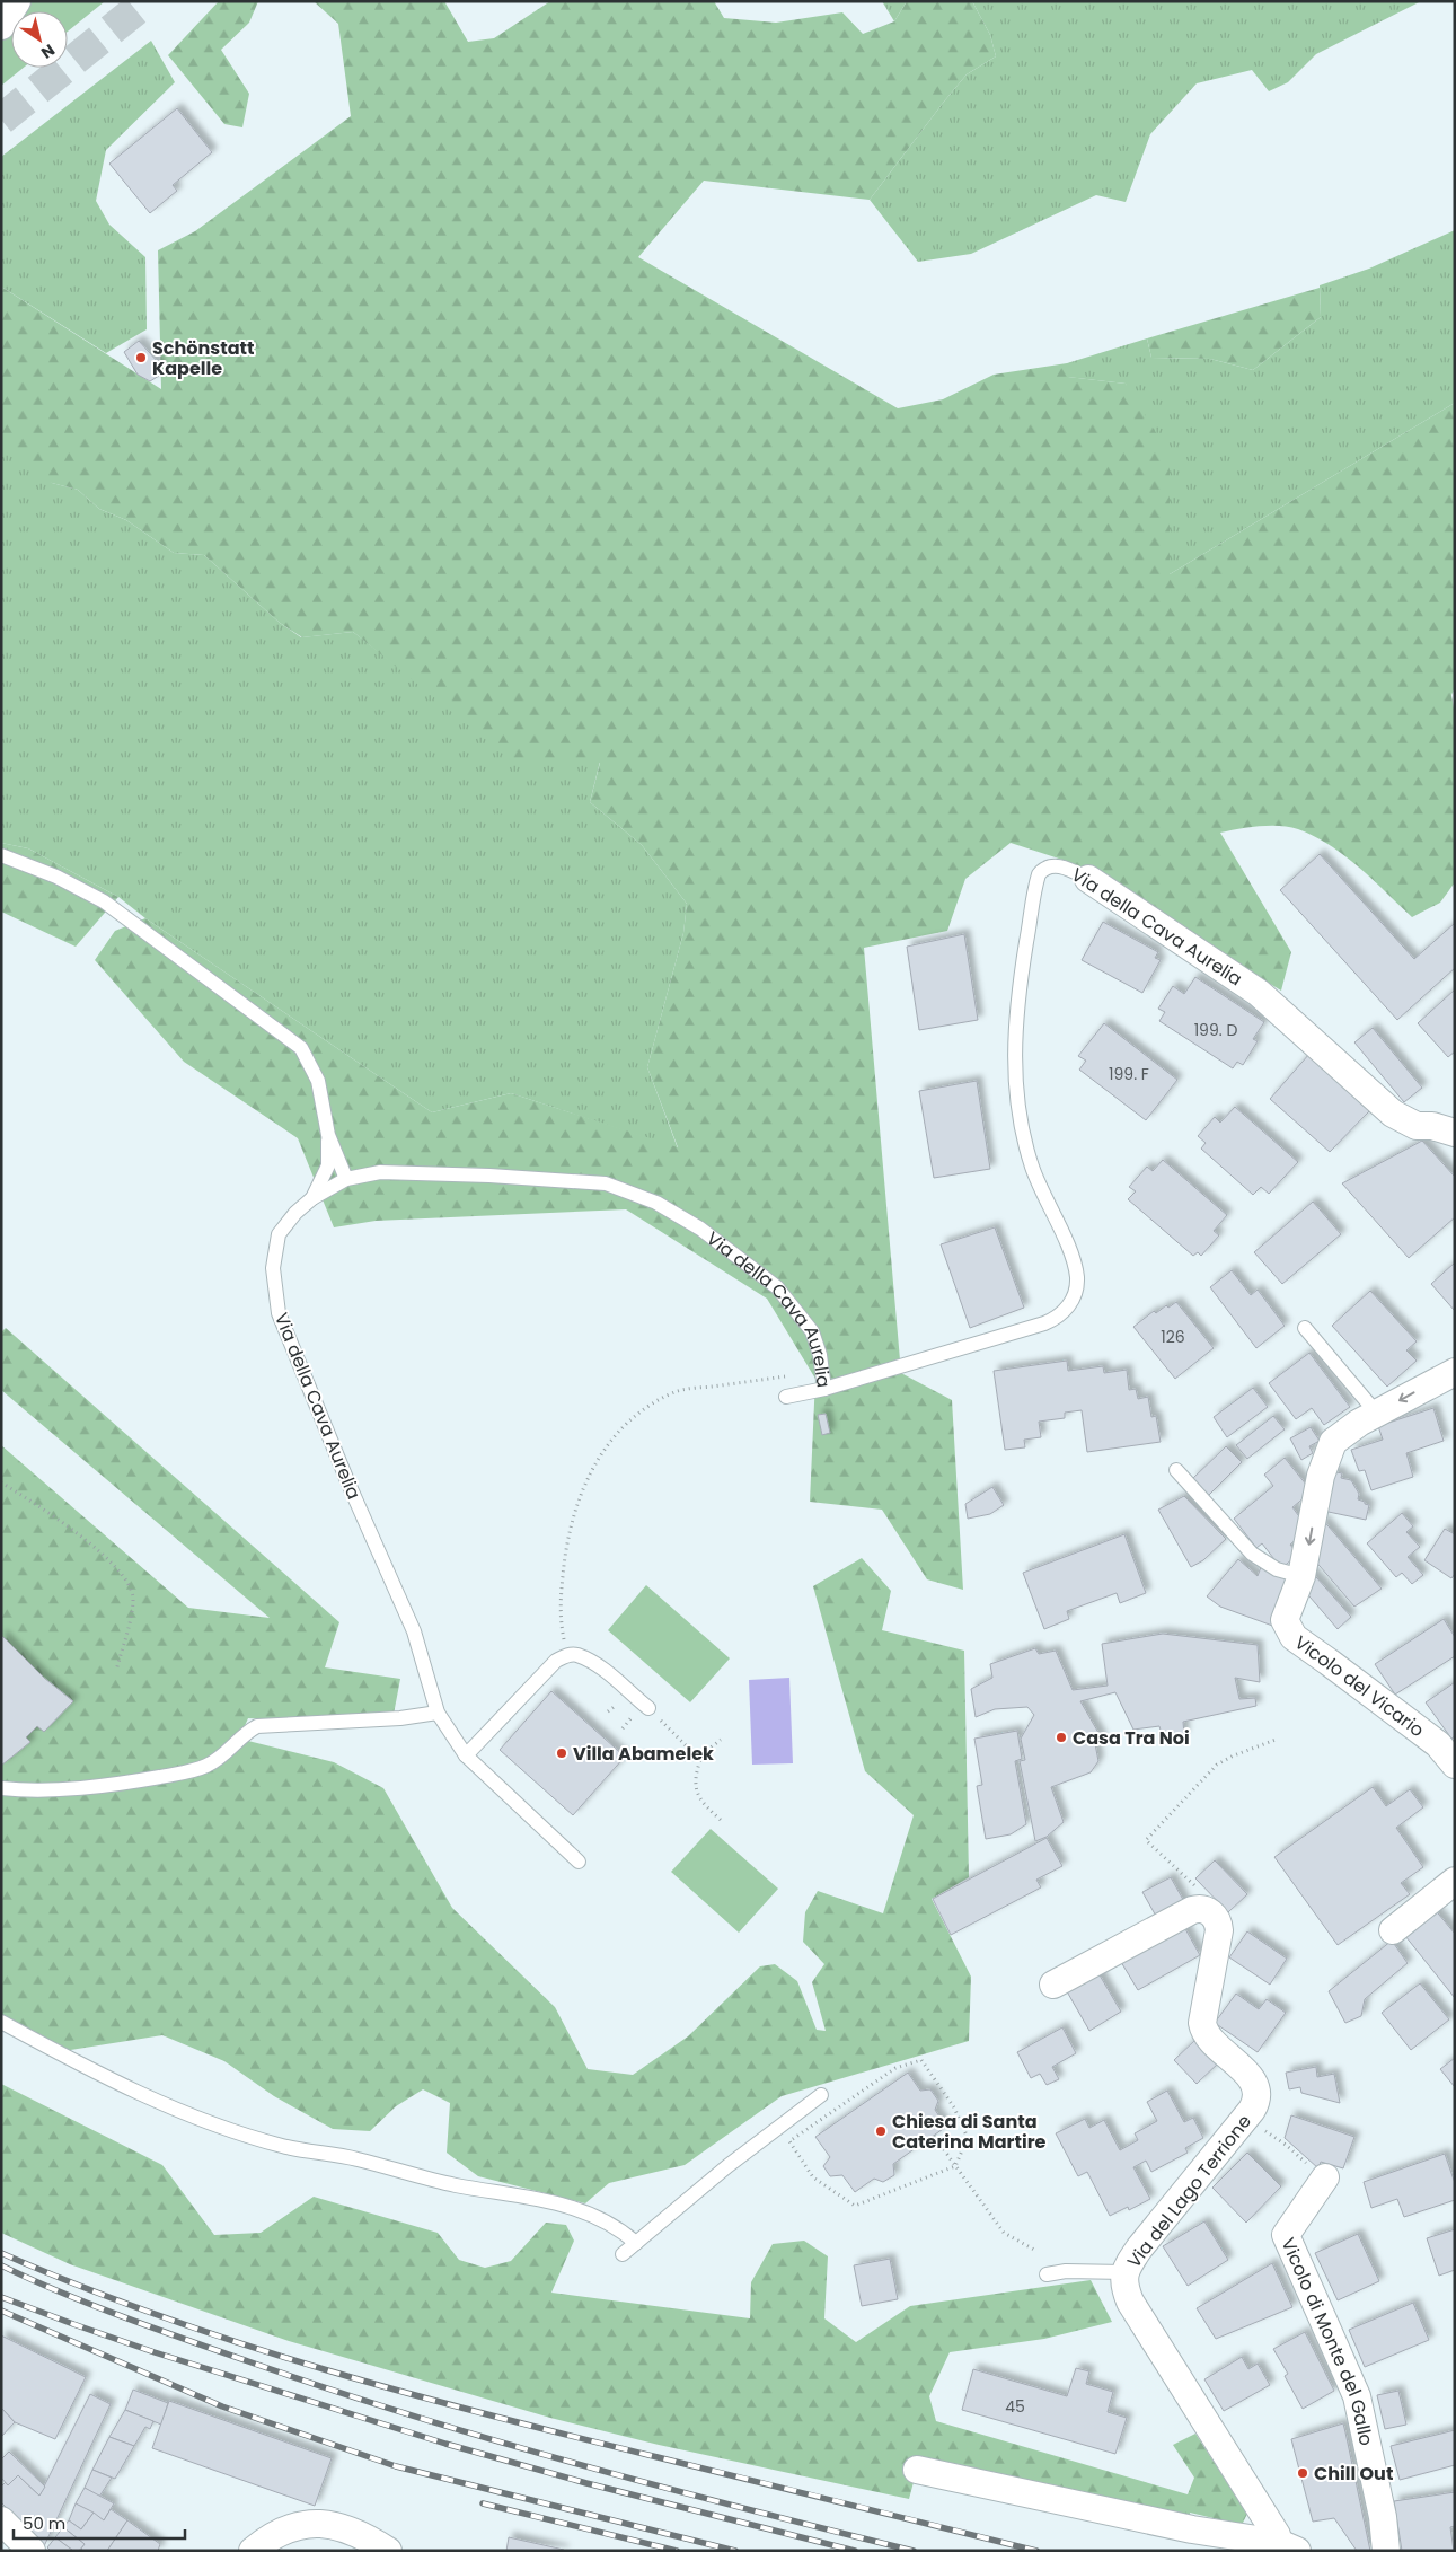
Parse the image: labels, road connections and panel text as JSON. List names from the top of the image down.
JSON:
{
  "streets": {
    "street": [
      "Via della Cava Aurelia",
      "Vicolo del Vicario",
      "Via del Lago Terrione",
      "Vicolo di Monte del Gallo"
    ]
  },
  "one_way": ["Vicolo del Vicario"],
  "places": [
    "Schönstatt Kapelle",
    "Casa Tra Noi",
    "Villa Abamelek",
    "Chiesa di Santa Caterina Martire",
    "Chill Out"
  ],
  "house_numbers": [
    "199. D",
    "199. F",
    "126",
    "45"
  ],
  "scale_bar": "50 m",
  "north": "bottom right"
}
